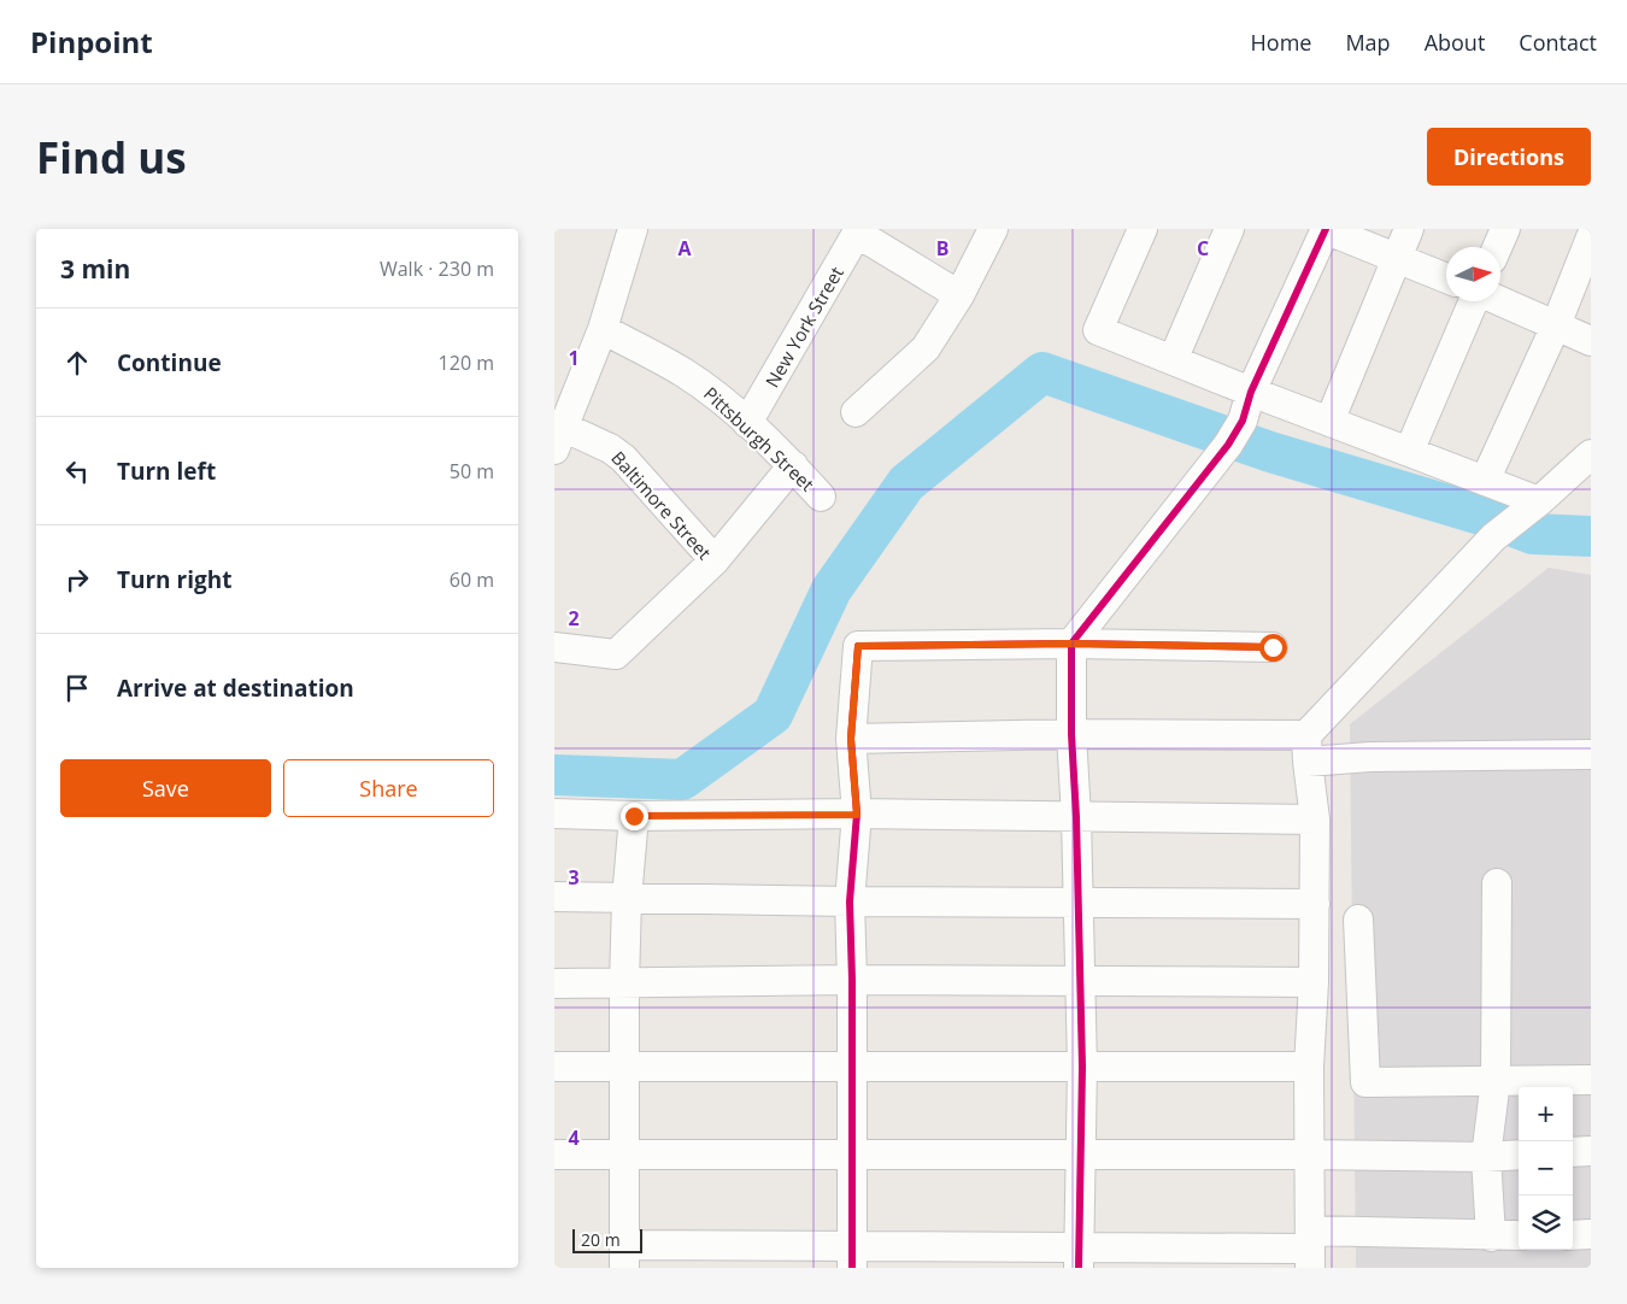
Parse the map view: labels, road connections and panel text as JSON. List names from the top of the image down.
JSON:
{
  "streets": {
    "street": ["New York Street", "Pittsburgh Street", "Baltimore Street"]
  },
  "crossings": [
    ["New York Street", "Pittsburgh Street"]
  ],
  "scale_bar": "20 m",
  "north": "right",
  "page": {
    "header": "Pinpoint",
    "nav": [
      "Home",
      "Map",
      "About",
      "Contact"
    ],
    "buttons": [
      "Directions",
      ["Save", "Share"]
    ],
    "title": "Find us",
    "heading": ["3 min", "Walk · 230 m"],
    "list": [
      ["Continue", "120 m"],
      ["Turn left", "50 m"],
      ["Turn right", "60 m"],
      "Arrive at destination"
    ],
    "map_buttons": ["+", "−"],
    "scale": "20 m"
  },
  "grid": {
    "columns": ["A", "B", "C"],
    "rows": [
      "1",
      "2",
      "3",
      "4"
    ]
  }
}
